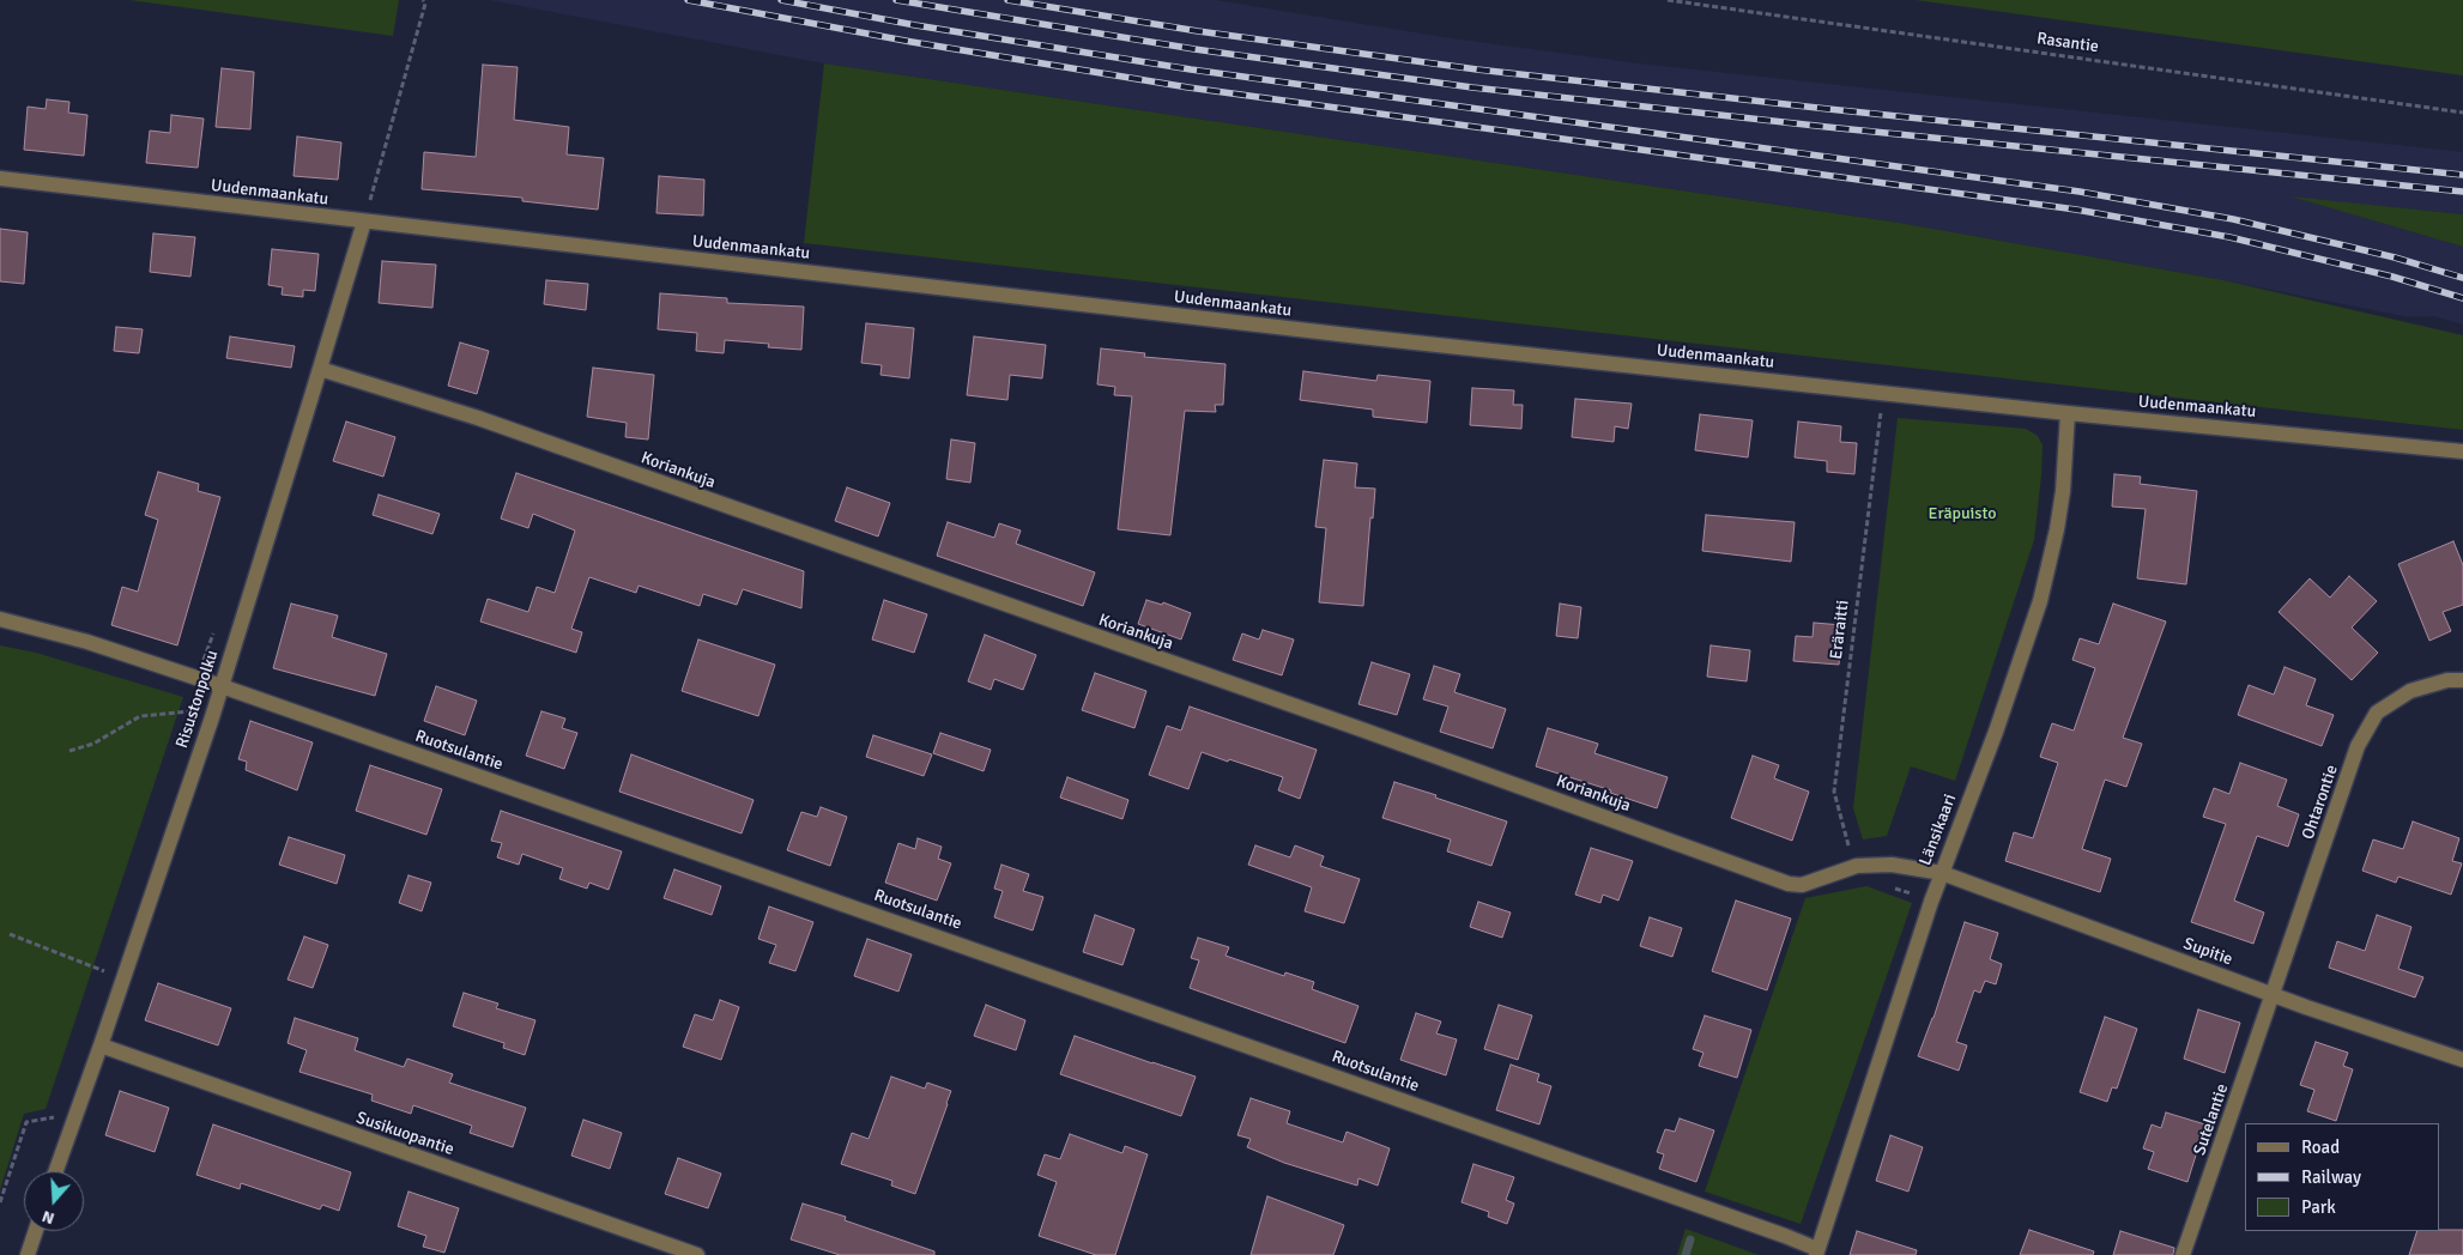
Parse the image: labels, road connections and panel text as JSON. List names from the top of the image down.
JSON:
{
  "streets": {
    "street": [
      "Uudenmaankatu",
      "Koriankuja",
      "Risustonpolku",
      "Ruotsulantie",
      "Ohtarontie",
      "Länsikaari",
      "Supitie",
      "Sutelantie",
      "Susikuopantie"
    ],
    "path": ["Rasantie", "Eräraitti"]
  },
  "crossings": [
    ["Uudenmaankatu", "Eräraitti"],
    ["Uudenmaankatu", "Risustonpolku"],
    ["Uudenmaankatu", "Länsikaari"],
    ["Koriankuja", "Eräraitti"],
    ["Koriankuja", "Risustonpolku"],
    ["Koriankuja", "Länsikaari"],
    ["Koriankuja", "Supitie"],
    ["Risustonpolku", "Ruotsulantie"],
    ["Risustonpolku", "Susikuopantie"],
    ["Ruotsulantie", "Länsikaari"],
    ["Ohtarontie", "Supitie"],
    ["Ohtarontie", "Sutelantie"],
    ["Länsikaari", "Supitie"],
    ["Supitie", "Sutelantie"]
  ],
  "parks": ["Eräpuisto"],
  "legend": ["Road", "Railway", "Park"],
  "north": "bottom"
}
